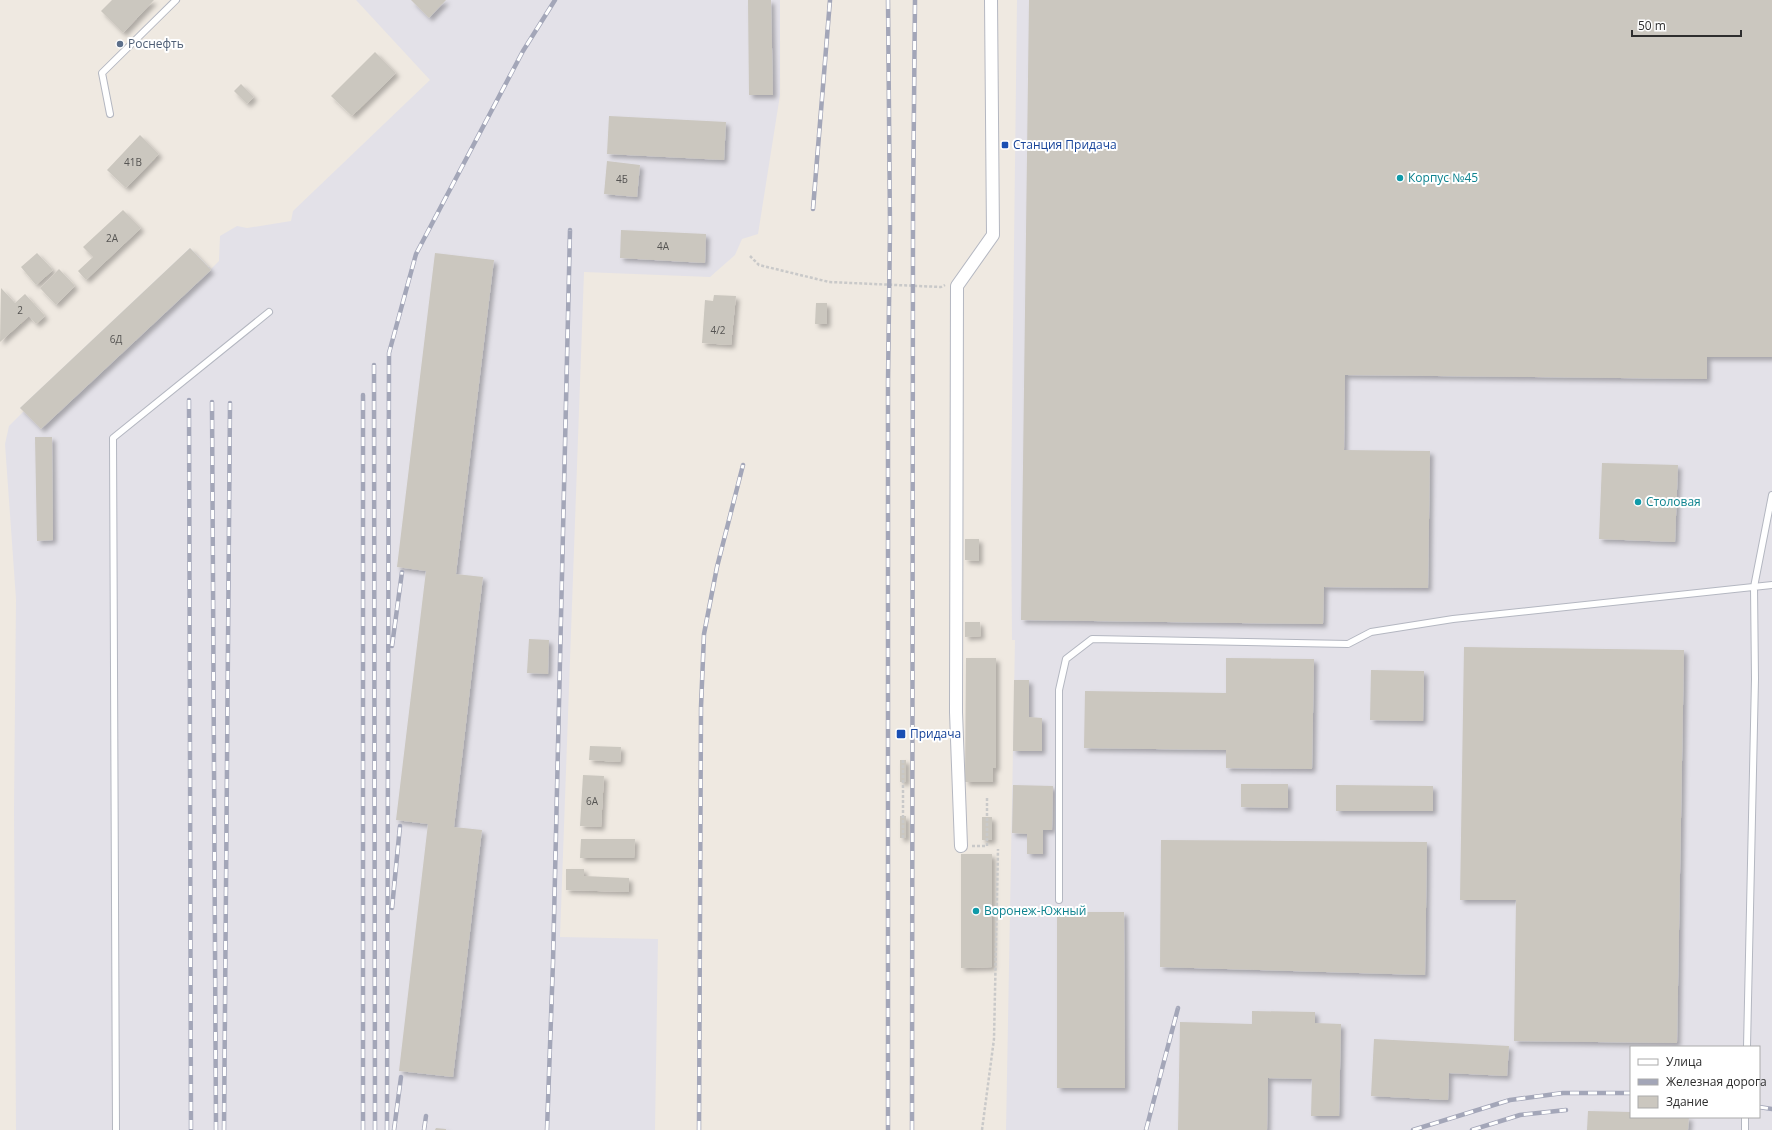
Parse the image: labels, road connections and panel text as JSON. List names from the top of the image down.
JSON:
{
  "places": {
    "other": [
      "Роснефть",
      "Корпус №45",
      "Столовая",
      "Воронеж-Южный"
    ],
    "transit": ["Станция Придача", "Придача"]
  },
  "house_numbers": [
    "41В",
    "4Б",
    "2А",
    "4А",
    "2",
    "4/2",
    "6Д",
    "6А"
  ],
  "legend": ["Улица", "Железная дорога", "Здание"],
  "scale_bar": "50 m"
}
